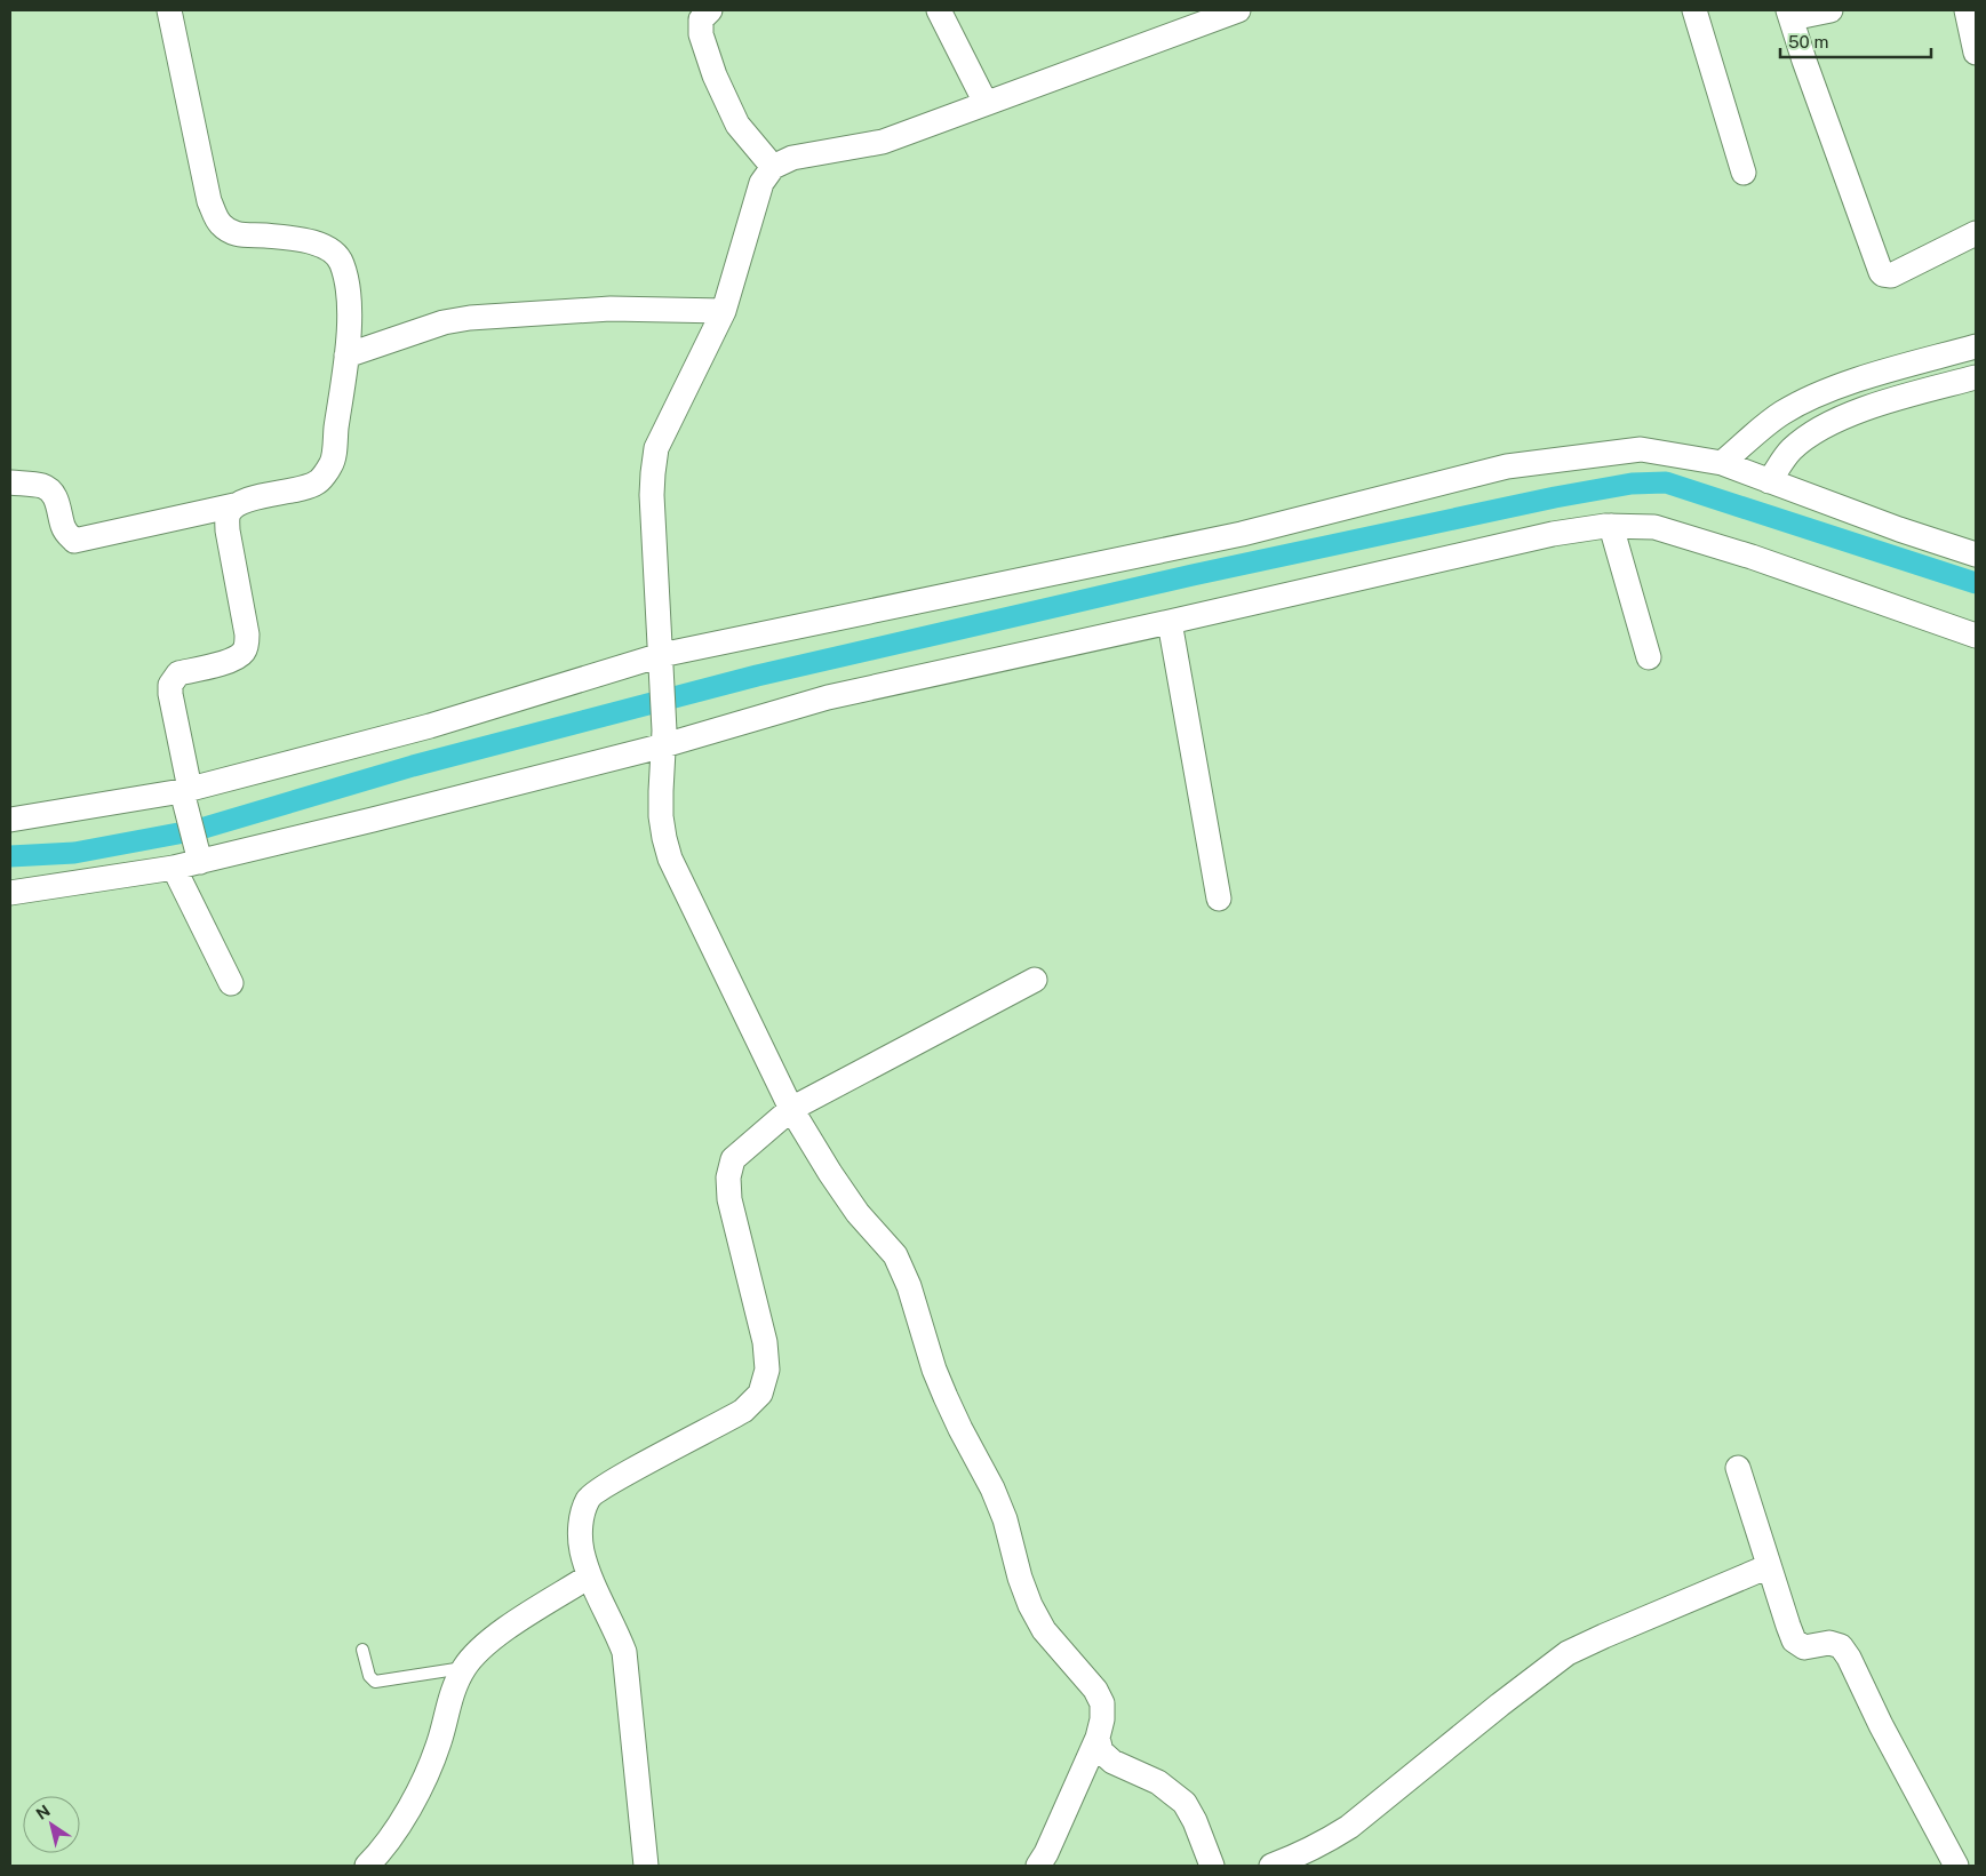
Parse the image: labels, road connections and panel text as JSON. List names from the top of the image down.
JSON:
{
  "scale_bar": "50 m",
  "north": "top left"
}
